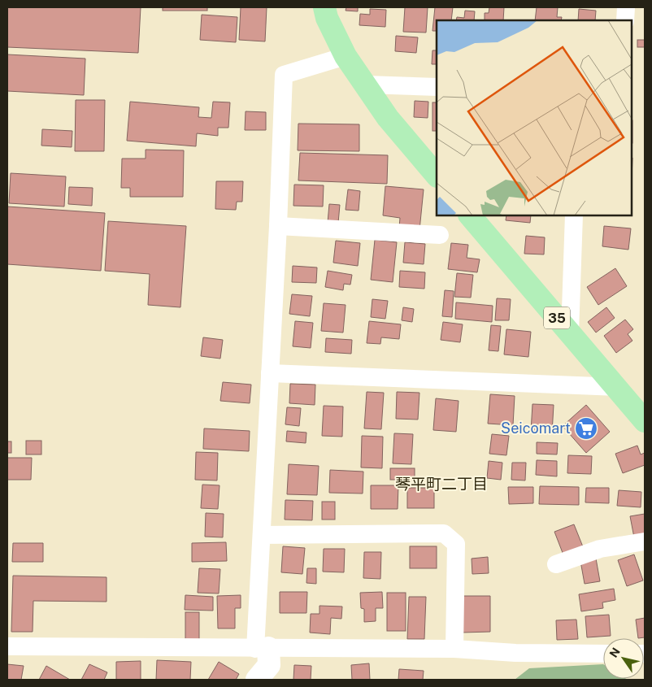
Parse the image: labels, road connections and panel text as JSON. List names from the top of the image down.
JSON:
{
  "streets": {
    "main road": ["35"]
  },
  "districts": ["琴平町二丁目"],
  "places": {
    "supermarket": ["Seicomart"]
  },
  "north": "top left"
}
